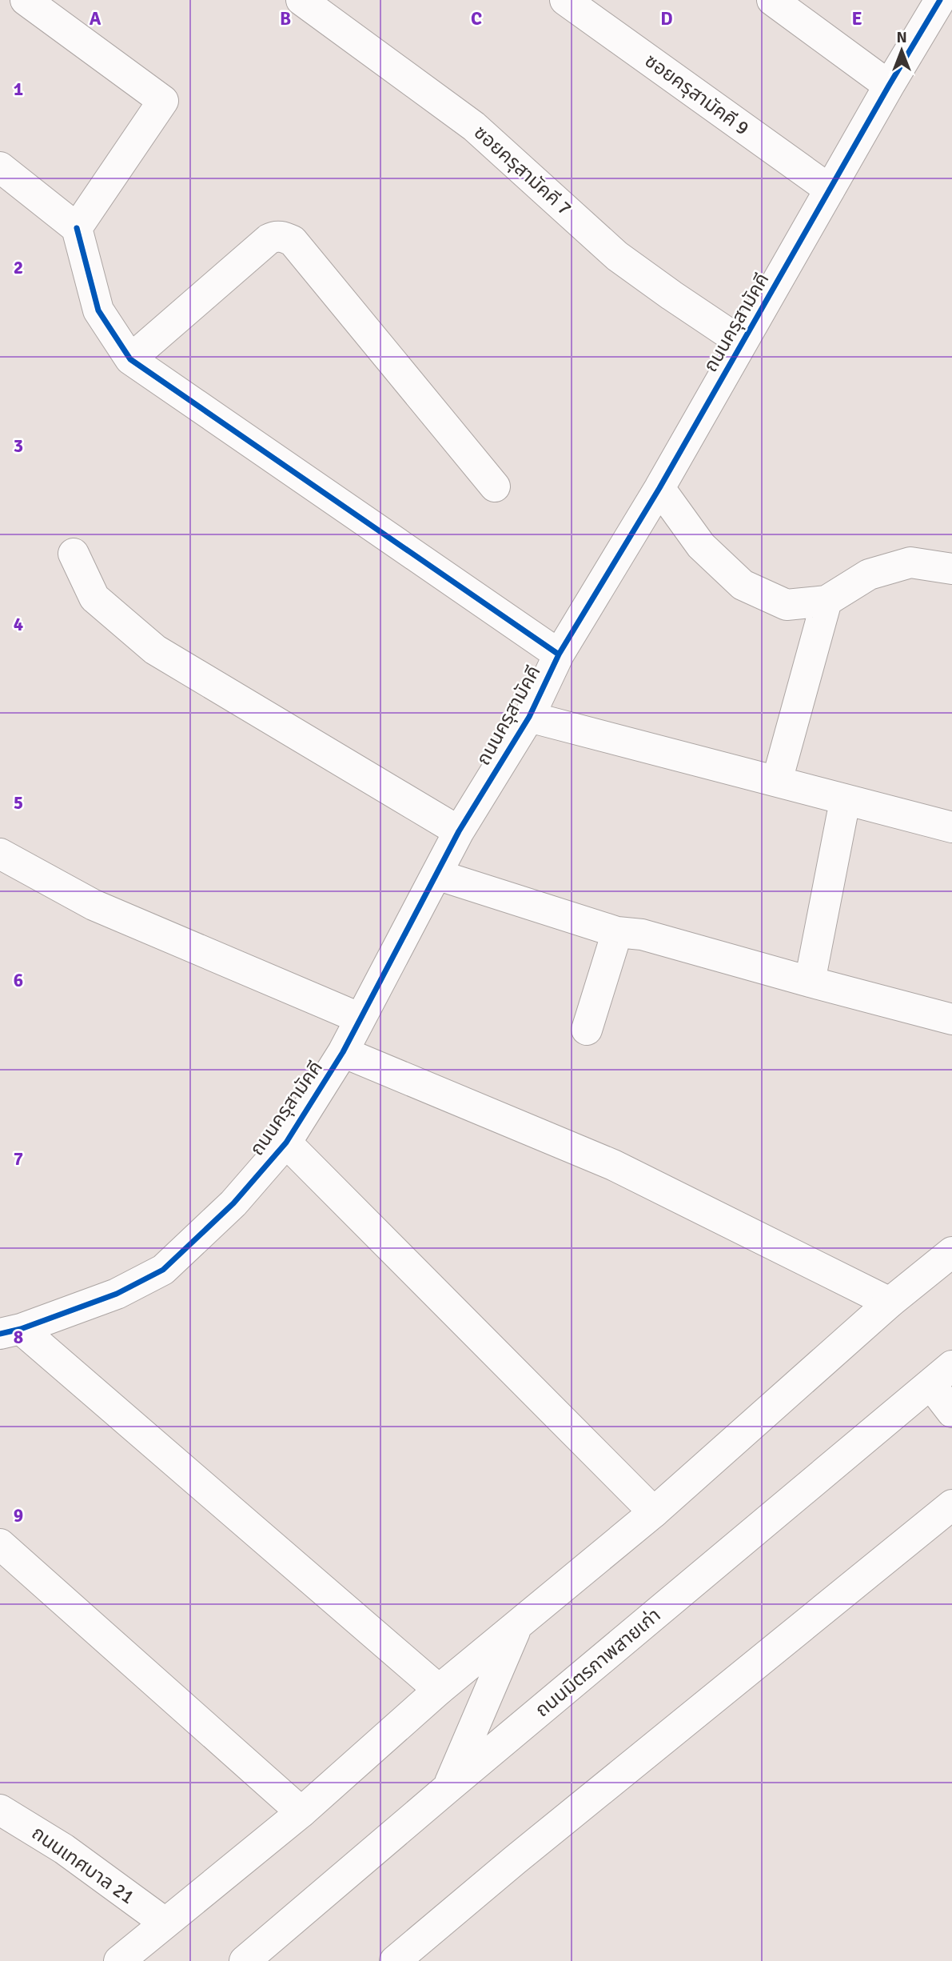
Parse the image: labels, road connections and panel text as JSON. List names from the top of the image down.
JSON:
{
  "streets": {
    "street": [
      "ซอยครุสามัคคี 9",
      "ซอยครุสามัคคี 7",
      "ถนนครุสามัคคี",
      "ถนนมิตรภาพสายเก่า",
      "ถนนเทศบาล 21"
    ]
  },
  "crossings": [
    ["ซอยครุสามัคคี 9", "ถนนครุสามัคคี"],
    ["ซอยครุสามัคคี 7", "ถนนครุสามัคคี"]
  ],
  "north": "top",
  "grid": {
    "columns": [
      "A",
      "B",
      "C",
      "D",
      "E"
    ],
    "rows": [
      "1",
      "2",
      "3",
      "4",
      "5",
      "6",
      "7",
      "8",
      "9"
    ]
  }
}
